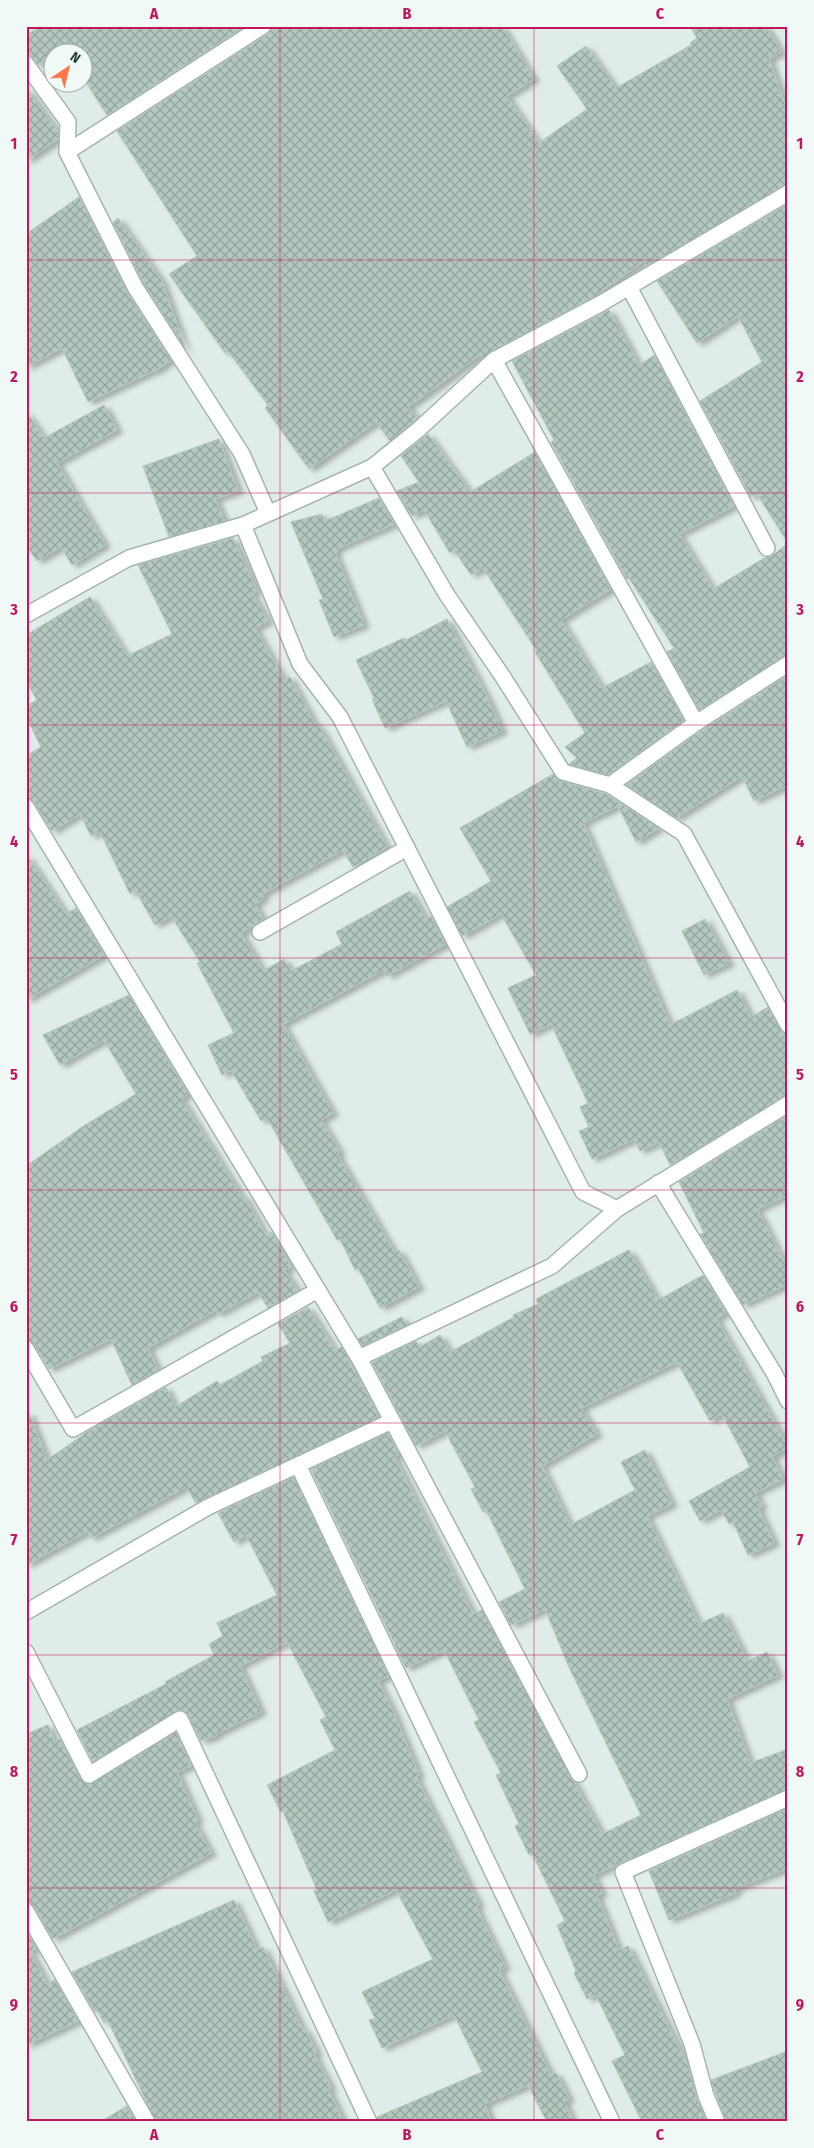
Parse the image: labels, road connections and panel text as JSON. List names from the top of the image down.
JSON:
{
  "north": "top right",
  "grid": {
    "columns": ["A", "B", "C"],
    "rows": [
      "1",
      "2",
      "3",
      "4",
      "5",
      "6",
      "7",
      "8",
      "9"
    ]
  }
}
